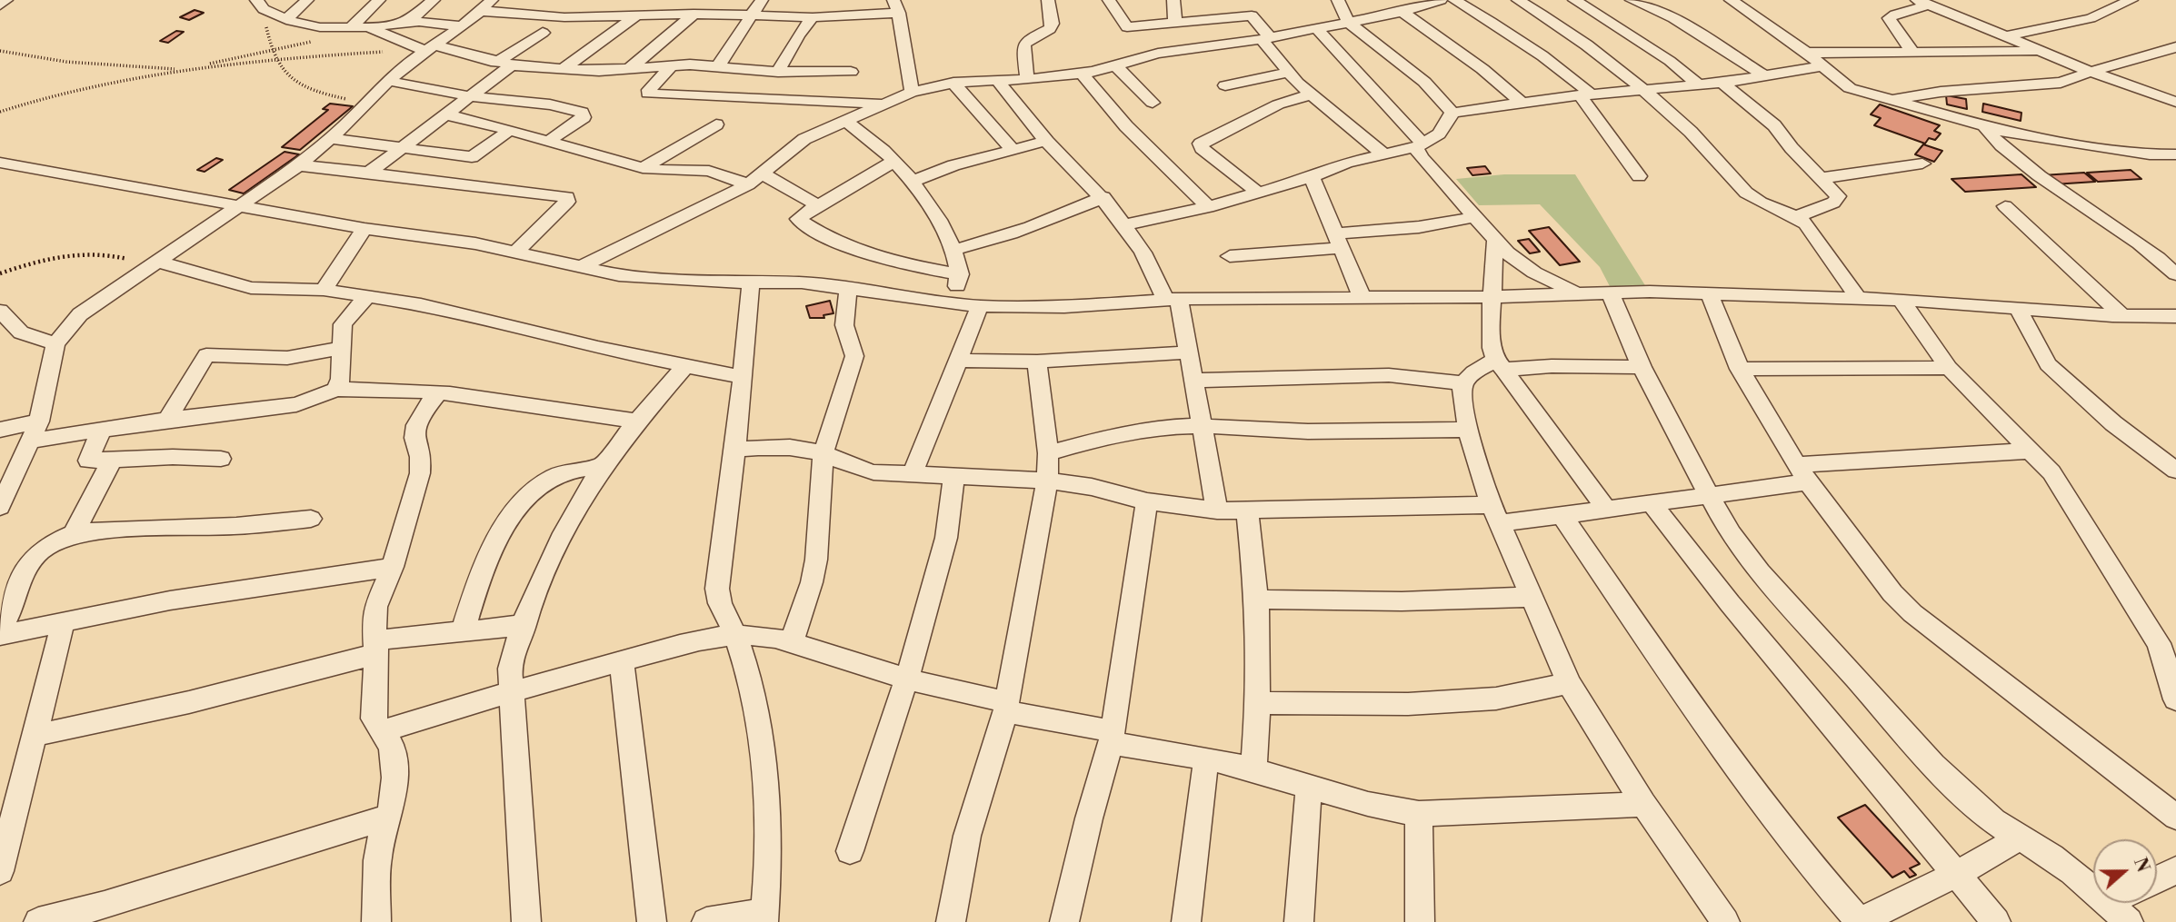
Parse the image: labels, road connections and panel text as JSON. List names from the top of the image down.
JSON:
{
  "north": "right"
}
